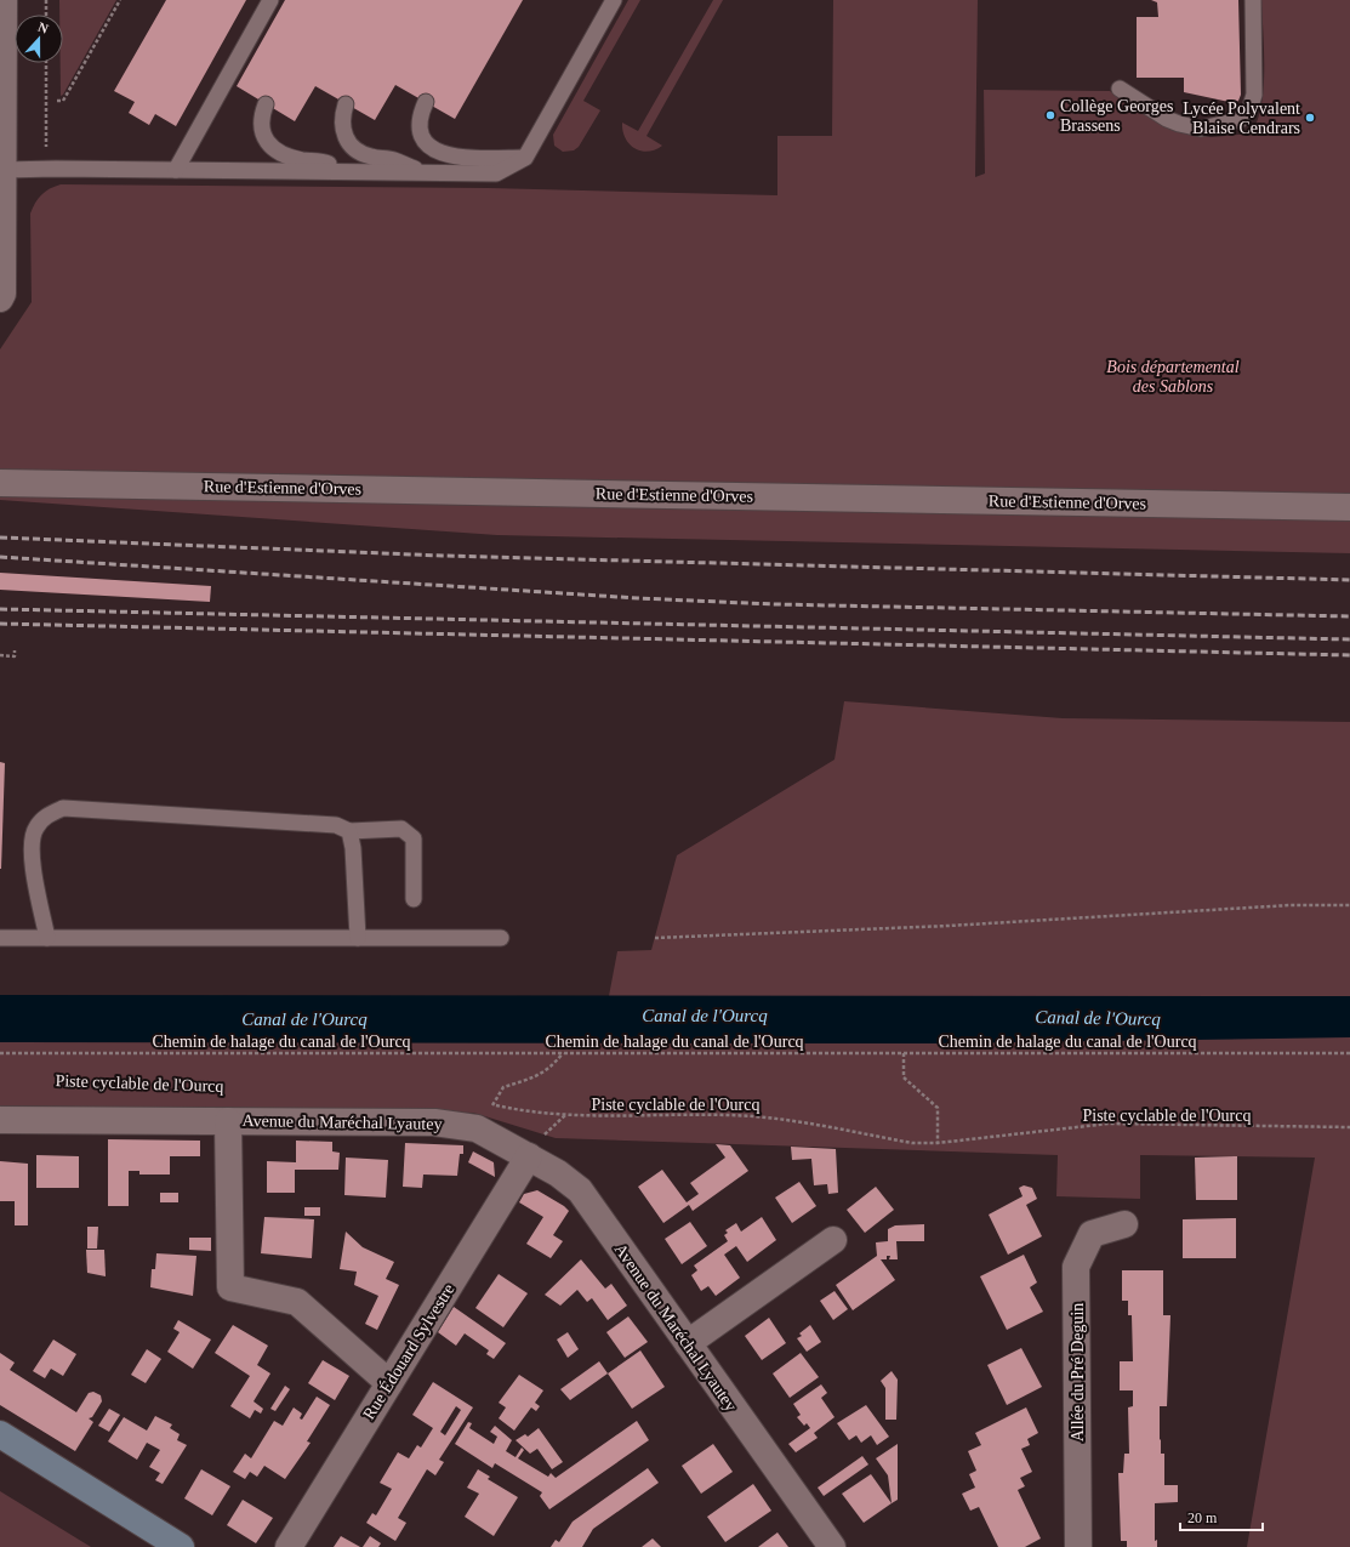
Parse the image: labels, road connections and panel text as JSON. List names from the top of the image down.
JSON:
{
  "streets": {
    "street": [
      "Rue d'Estienne d'Orves",
      "Avenue du Maréchal Lyautey",
      "Rue Édouard Sylvestre",
      "Allée du Pré Deguin"
    ],
    "path": ["Chemin de halage du canal de l'Ourcq", "Piste cyclable de l'Ourcq"]
  },
  "crossings": [
    ["Avenue du Maréchal Lyautey", "Rue Édouard Sylvestre"]
  ],
  "water": ["Canal de l'Ourcq"],
  "parks": ["Bois départemental des Sablons"],
  "places": ["Collège Georges Brassens", "Lycée Polyvalent Blaise Cendrars"],
  "scale_bar": "20 m",
  "north": "top"
}
